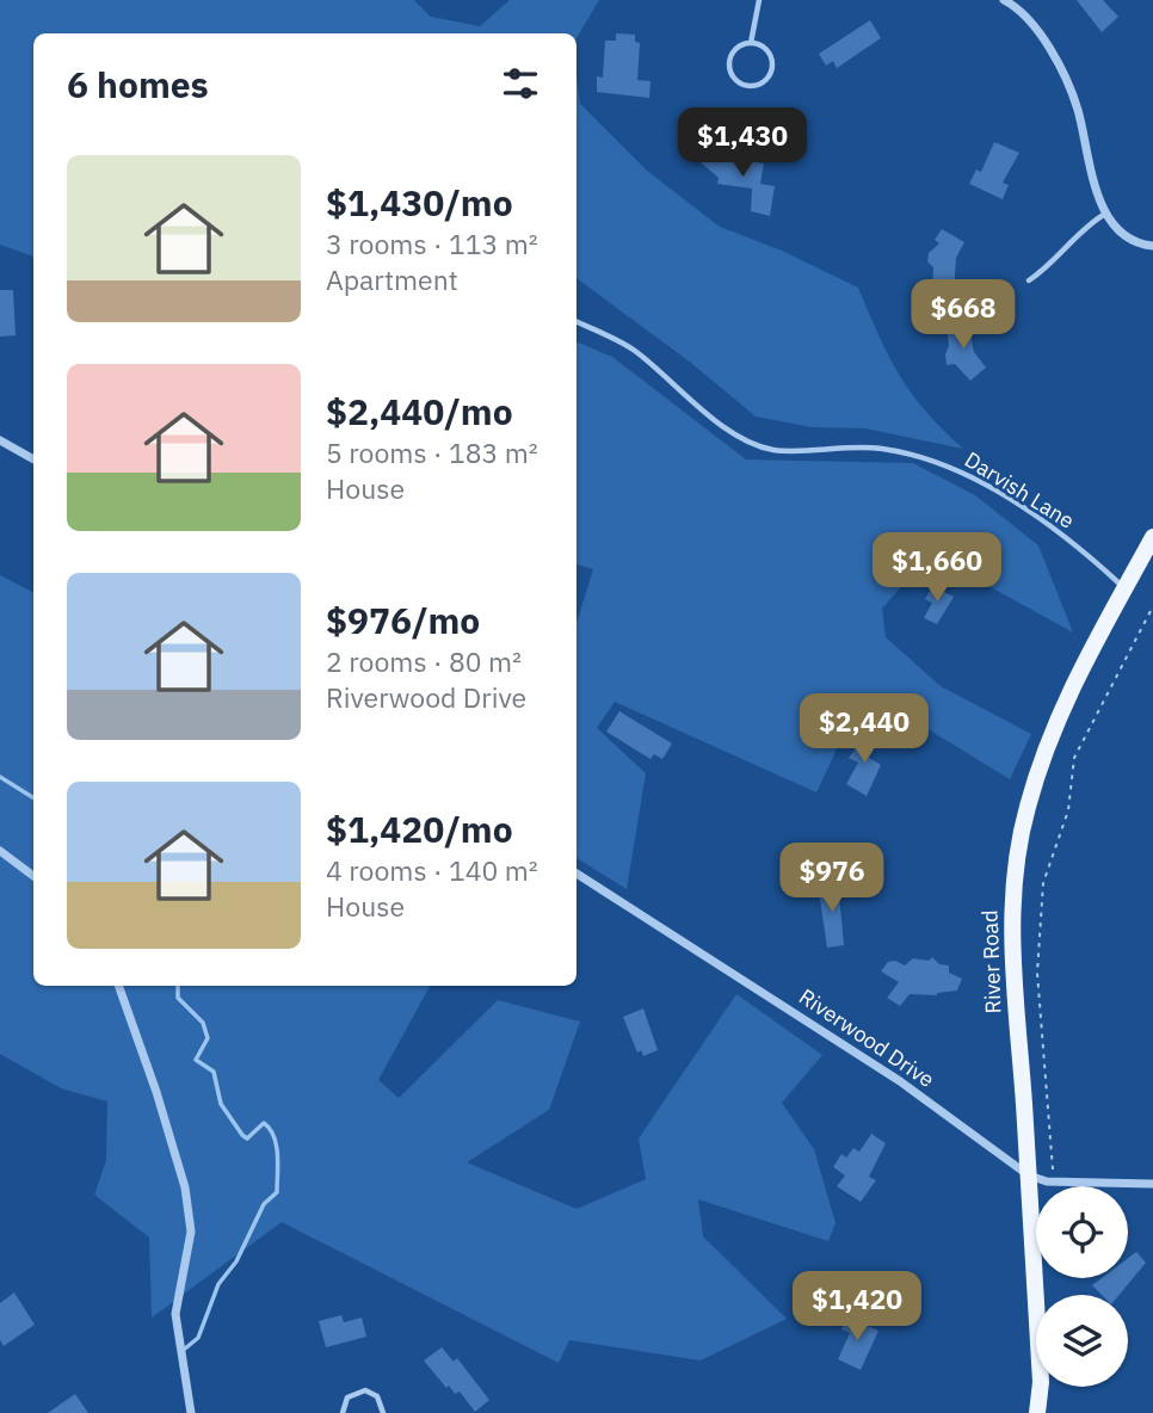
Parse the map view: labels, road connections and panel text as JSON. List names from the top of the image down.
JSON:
{
  "streets": {
    "main road": ["River Road"],
    "street": ["Riverwood Drive"],
    "lane": ["Darvish Lane"]
  },
  "crossings": [
    ["Darvish Lane", "River Road"],
    ["River Road", "Riverwood Drive"]
  ],
  "page": {
    "heading": "6 homes",
    "price": [
      "$1,430",
      "$668",
      "$1,660",
      "$2,440",
      "$976",
      "$1,420"
    ],
    "list": [
      {
        "name": "$1,430/mo",
        "note": "3 rooms · 113 m² · Apartment"
      },
      {
        "name": "$2,440/mo",
        "note": "5 rooms · 183 m² · House"
      },
      {
        "name": "$976/mo",
        "note": "2 rooms · 80 m² · Riverwood Drive"
      },
      {
        "name": "$1,420/mo",
        "note": "4 rooms · 140 m² · House"
      }
    ]
  }
}
